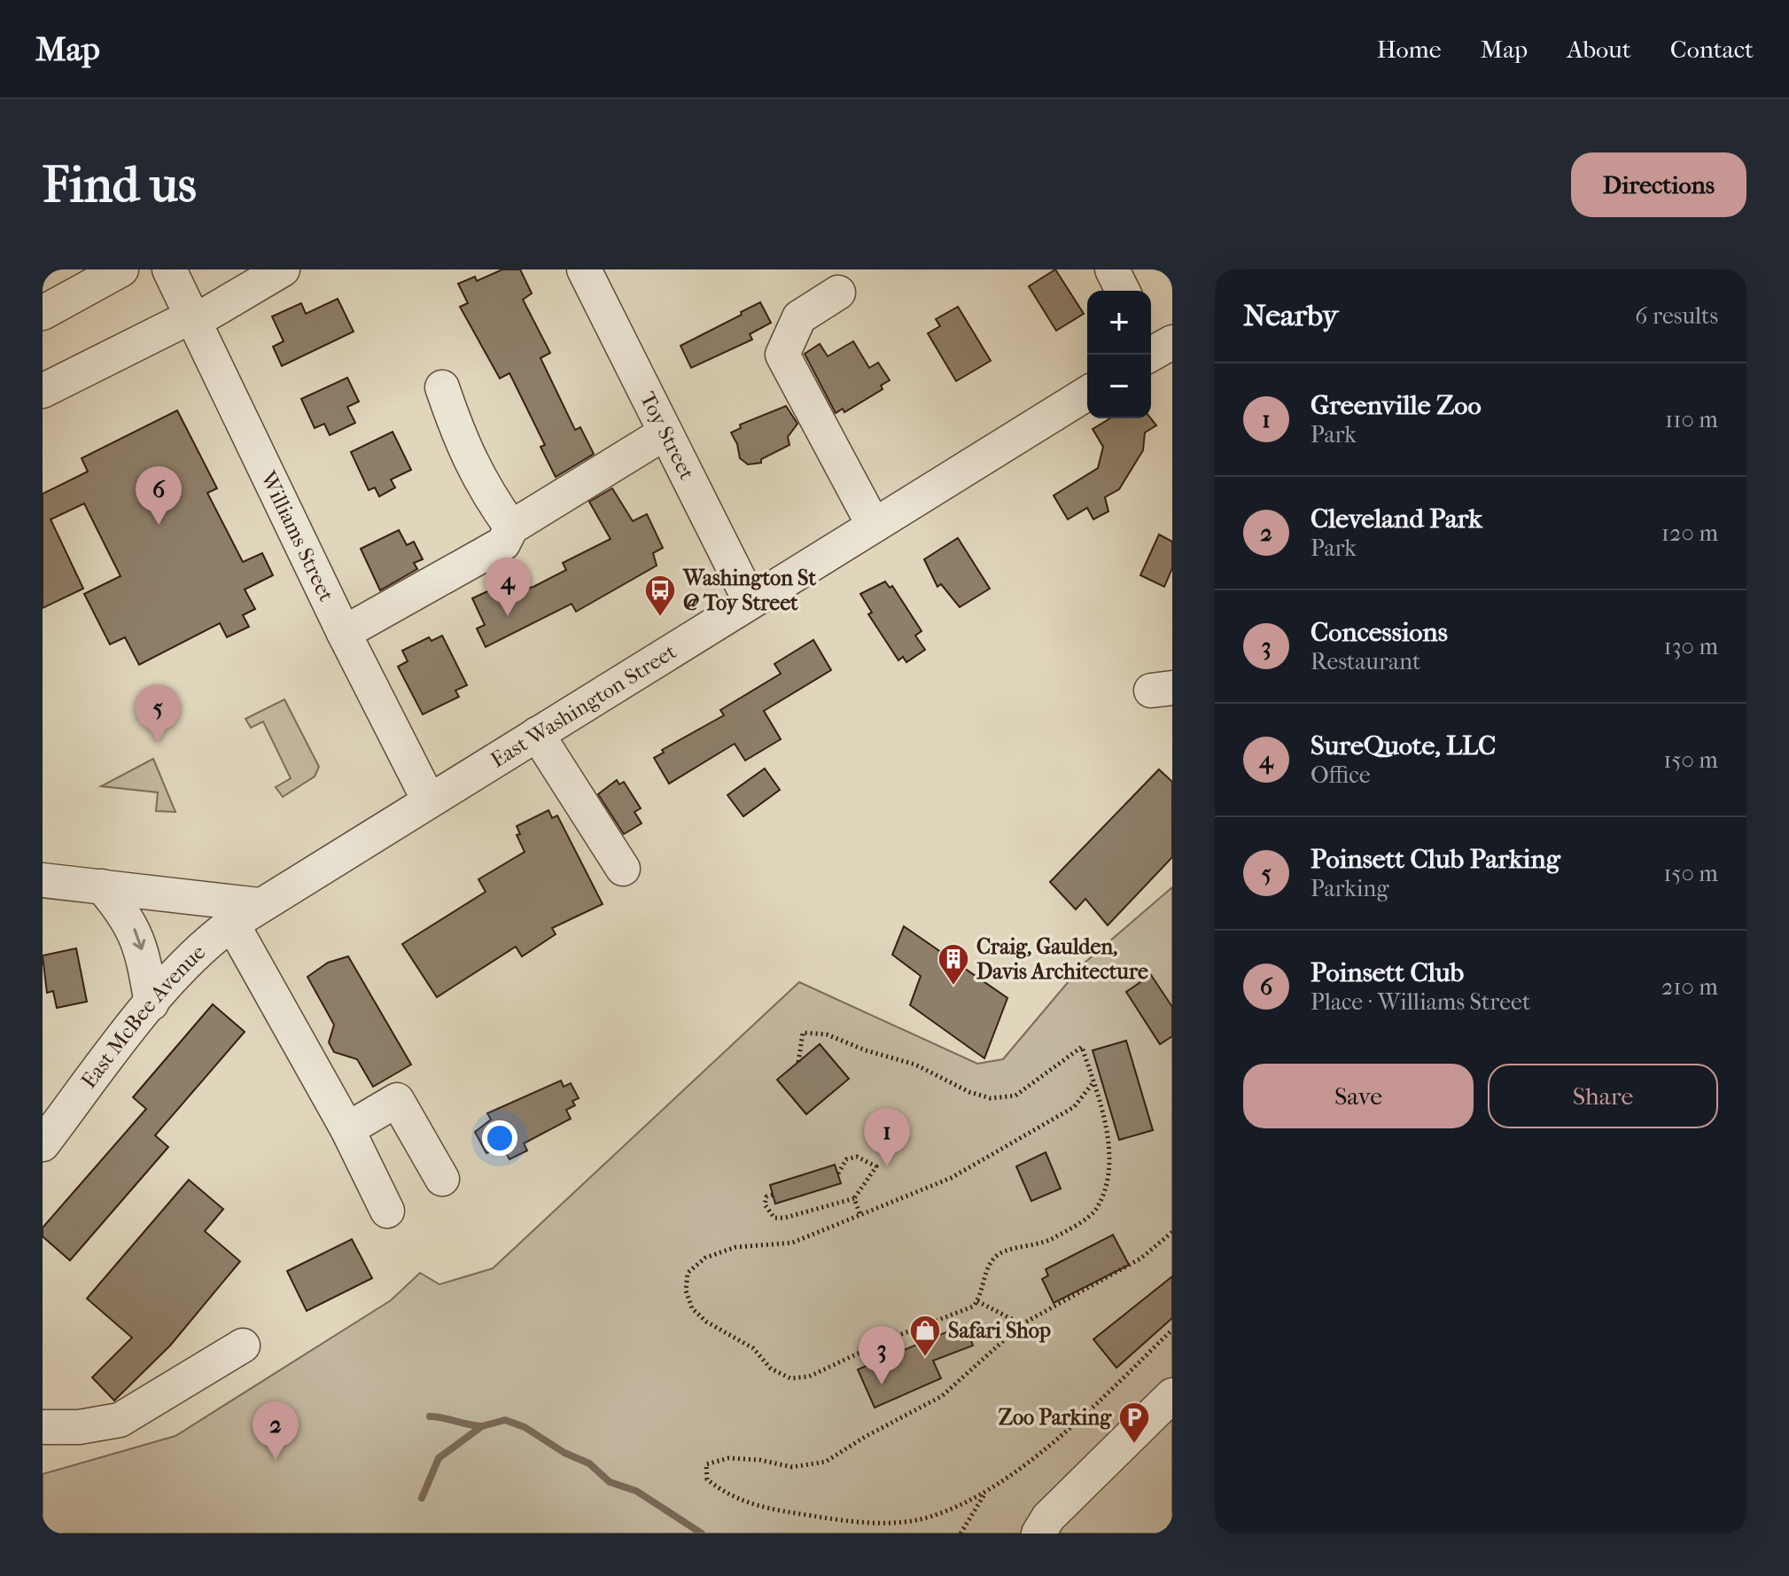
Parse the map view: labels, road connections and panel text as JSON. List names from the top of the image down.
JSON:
{
  "streets": {
    "street": [
      "Toy Street",
      "Williams Street",
      "East Washington Street",
      "East McBee Avenue"
    ]
  },
  "crossings": [
    ["Toy Street", "East Washington Street"],
    ["Williams Street", "East Washington Street"],
    ["East Washington Street", "East McBee Avenue"]
  ],
  "places": {
    "bus stop": ["Washington St @ Toy Street"],
    "building": ["Craig, Gaulden, Davis Architecture"],
    "shop": ["Safari Shop"],
    "parking": ["Zoo Parking"]
  },
  "page": {
    "header": "Map",
    "nav": [
      "Home",
      "Map",
      "About",
      "Contact"
    ],
    "buttons": [
      "Directions",
      ["Save", "Share"]
    ],
    "title": "Find us",
    "heading": ["Nearby", "6 results"],
    "map_buttons": ["+", "−"],
    "list": [
      {
        "mark": "1",
        "name": "Greenville Zoo",
        "note": "Park",
        "value": "110 m"
      },
      {
        "mark": "2",
        "name": "Cleveland Park",
        "note": "Park",
        "value": "120 m"
      },
      {
        "mark": "3",
        "name": "Concessions",
        "note": "Restaurant",
        "value": "130 m"
      },
      {
        "mark": "4",
        "name": "SureQuote, LLC",
        "note": "Office",
        "value": "150 m"
      },
      {
        "mark": "5",
        "name": "Poinsett Club Parking",
        "note": "Parking",
        "value": "150 m"
      },
      {
        "mark": "6",
        "name": "Poinsett Club",
        "note": "Place · Williams Street",
        "value": "210 m"
      }
    ],
    "pins": [
      "6",
      "4",
      "5",
      "1",
      "3",
      "2"
    ]
  }
}
